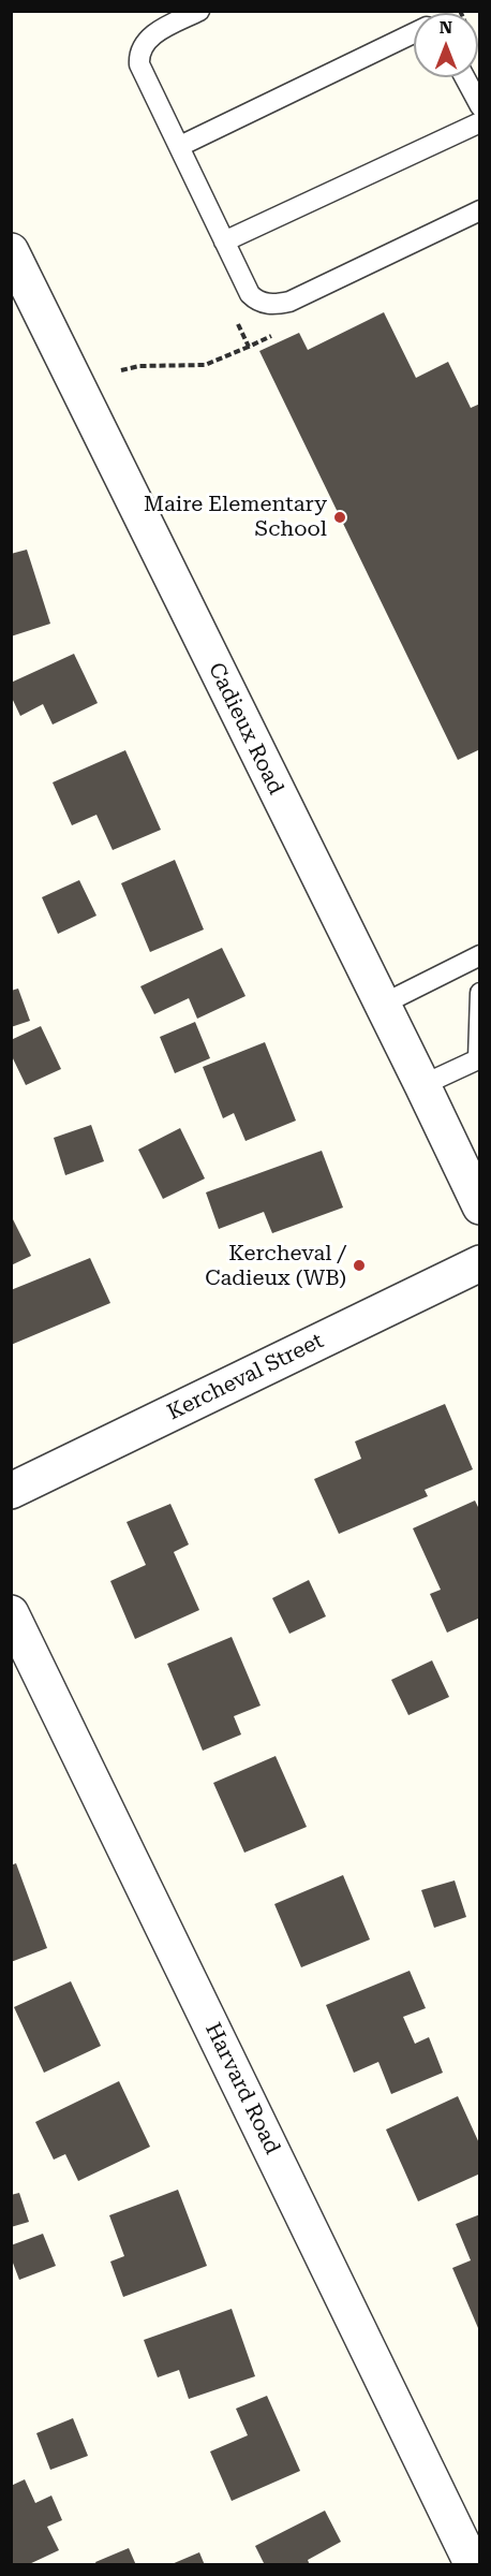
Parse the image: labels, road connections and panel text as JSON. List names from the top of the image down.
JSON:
{
  "streets": {
    "street": ["Cadieux Road", "Kercheval Street", "Harvard Road"]
  },
  "places": ["Maire Elementary School", "Kercheval / Cadieux (WB)"],
  "north": "top"
}
